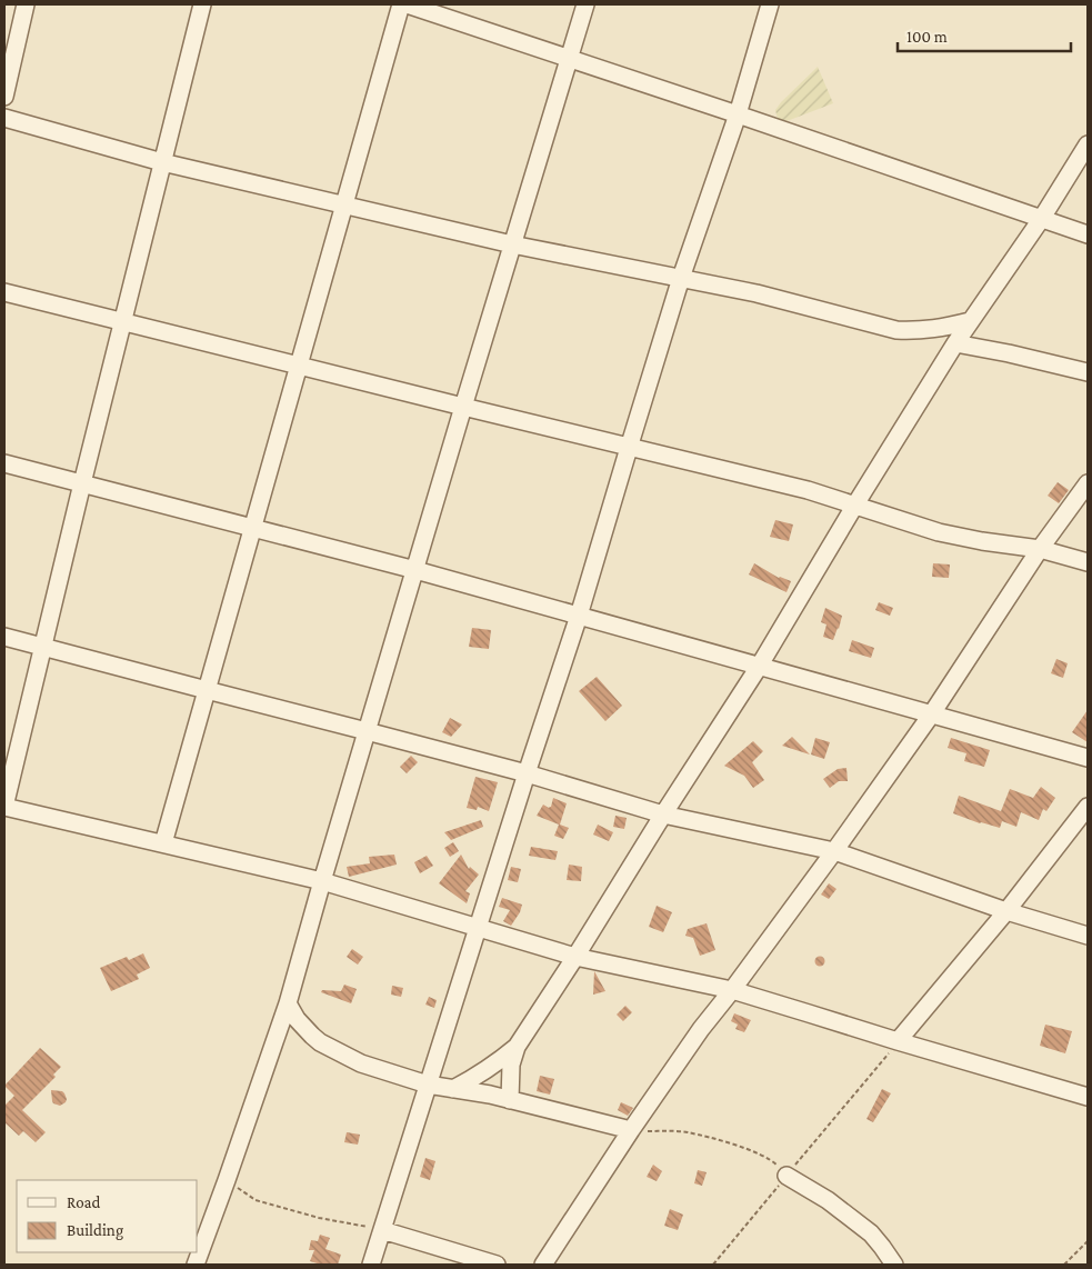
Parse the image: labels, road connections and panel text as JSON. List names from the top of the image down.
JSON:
{
  "legend": ["Road", "Building"],
  "scale_bar": "100 m"
}
